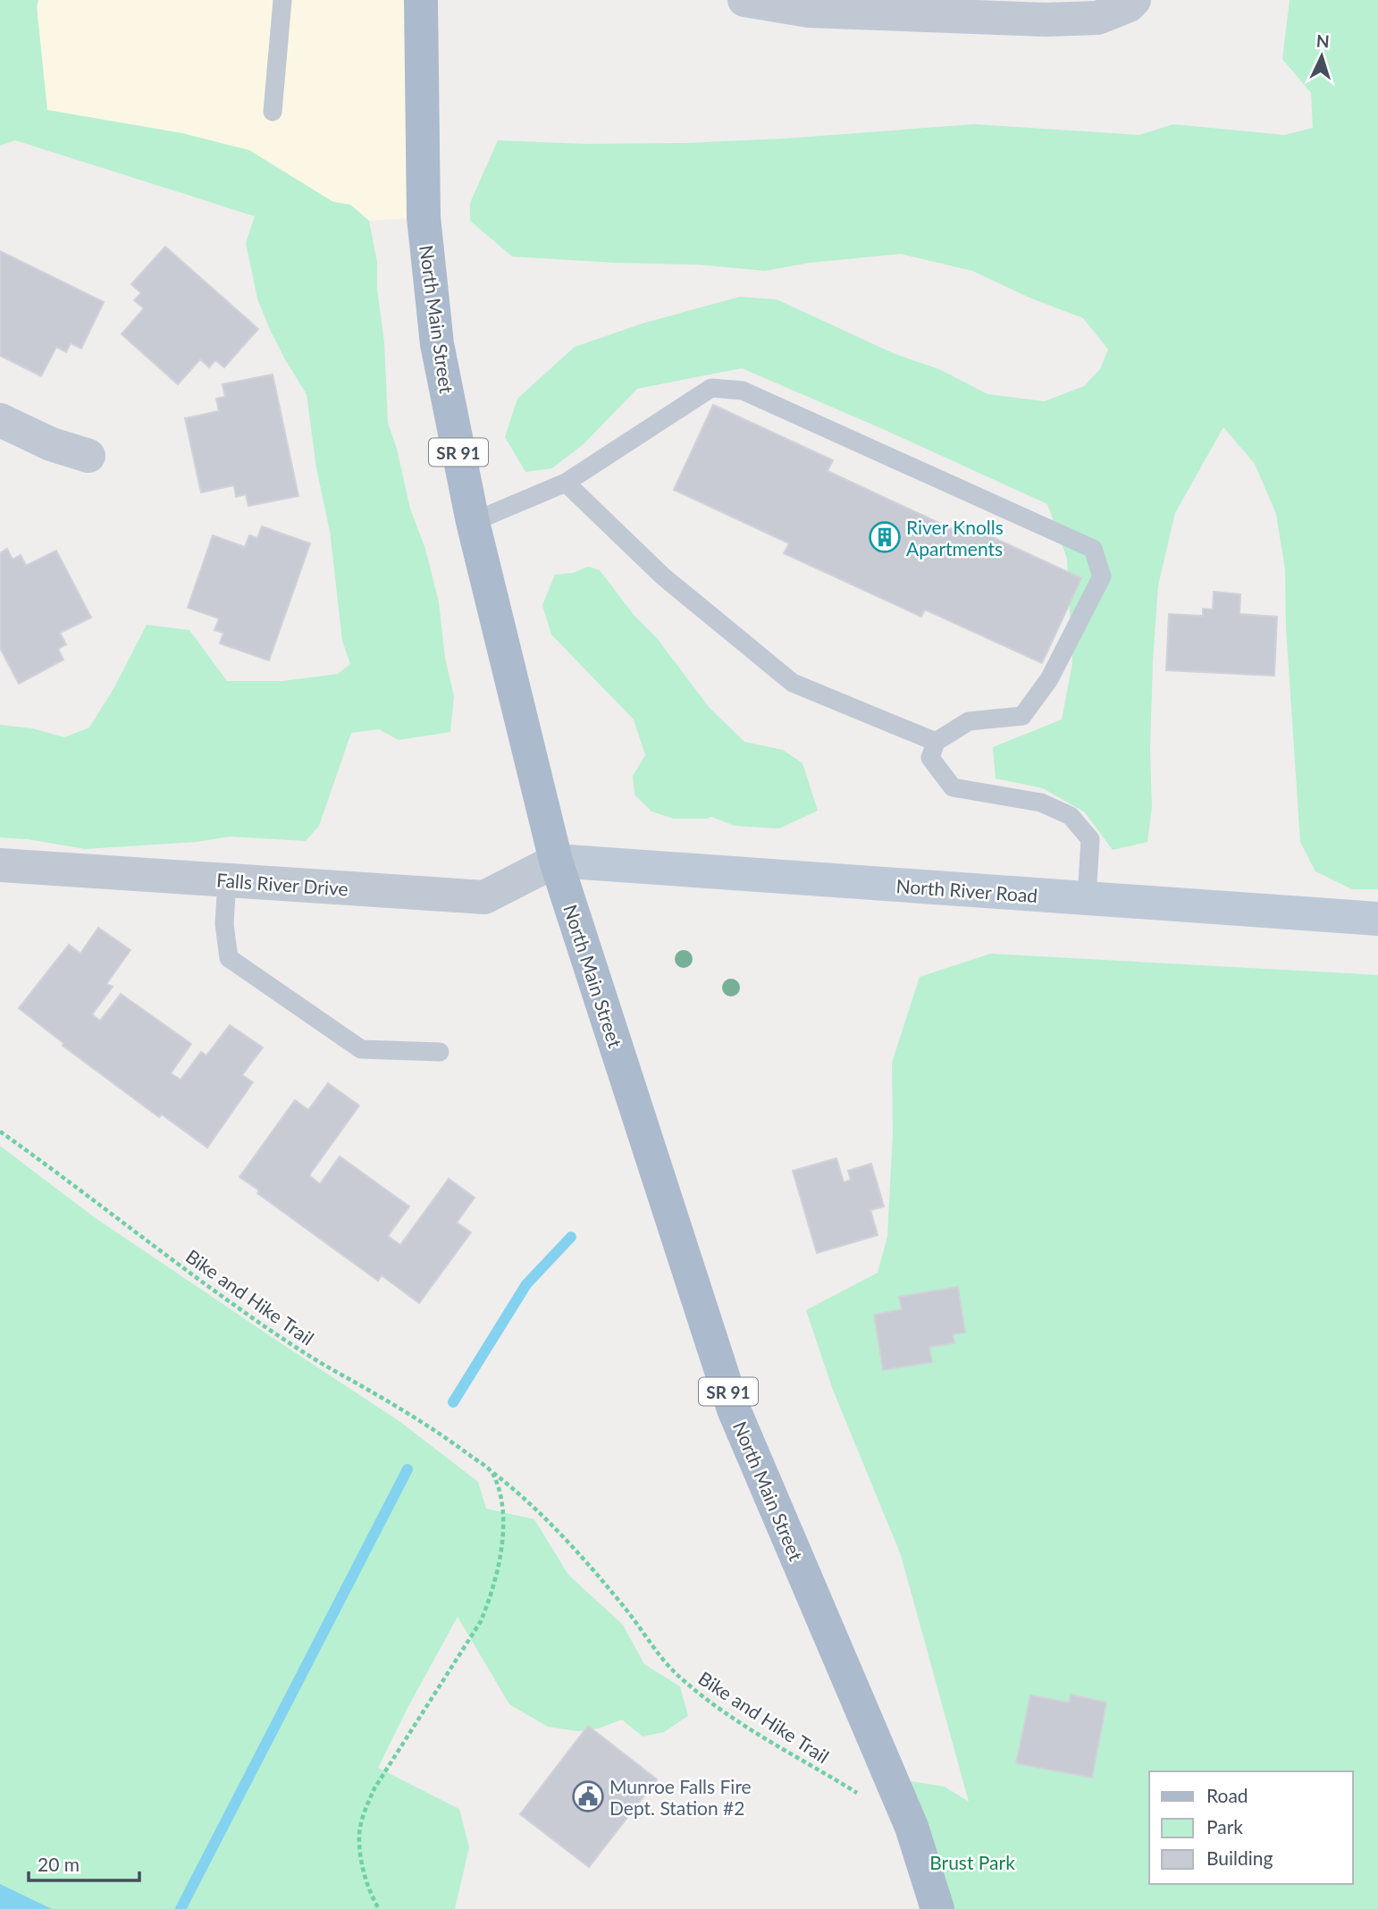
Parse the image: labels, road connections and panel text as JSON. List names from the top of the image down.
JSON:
{
  "streets": {
    "main road": ["North Main Street", "SR 91"],
    "street": ["Falls River Drive", "North River Road"],
    "path": ["Bike and Hike Trail"]
  },
  "crossings": [
    ["North Main Street", "Falls River Drive"],
    ["North Main Street", "North River Road"],
    ["Falls River Drive", "North River Road"]
  ],
  "parks": ["Brust Park"],
  "places": {
    "building": ["River Knolls Apartments"],
    "public building": ["Munroe Falls Fire Dept. Station #2"]
  },
  "legend": ["Road", "Park", "Building"],
  "scale_bar": "20 m",
  "north": "top"
}
